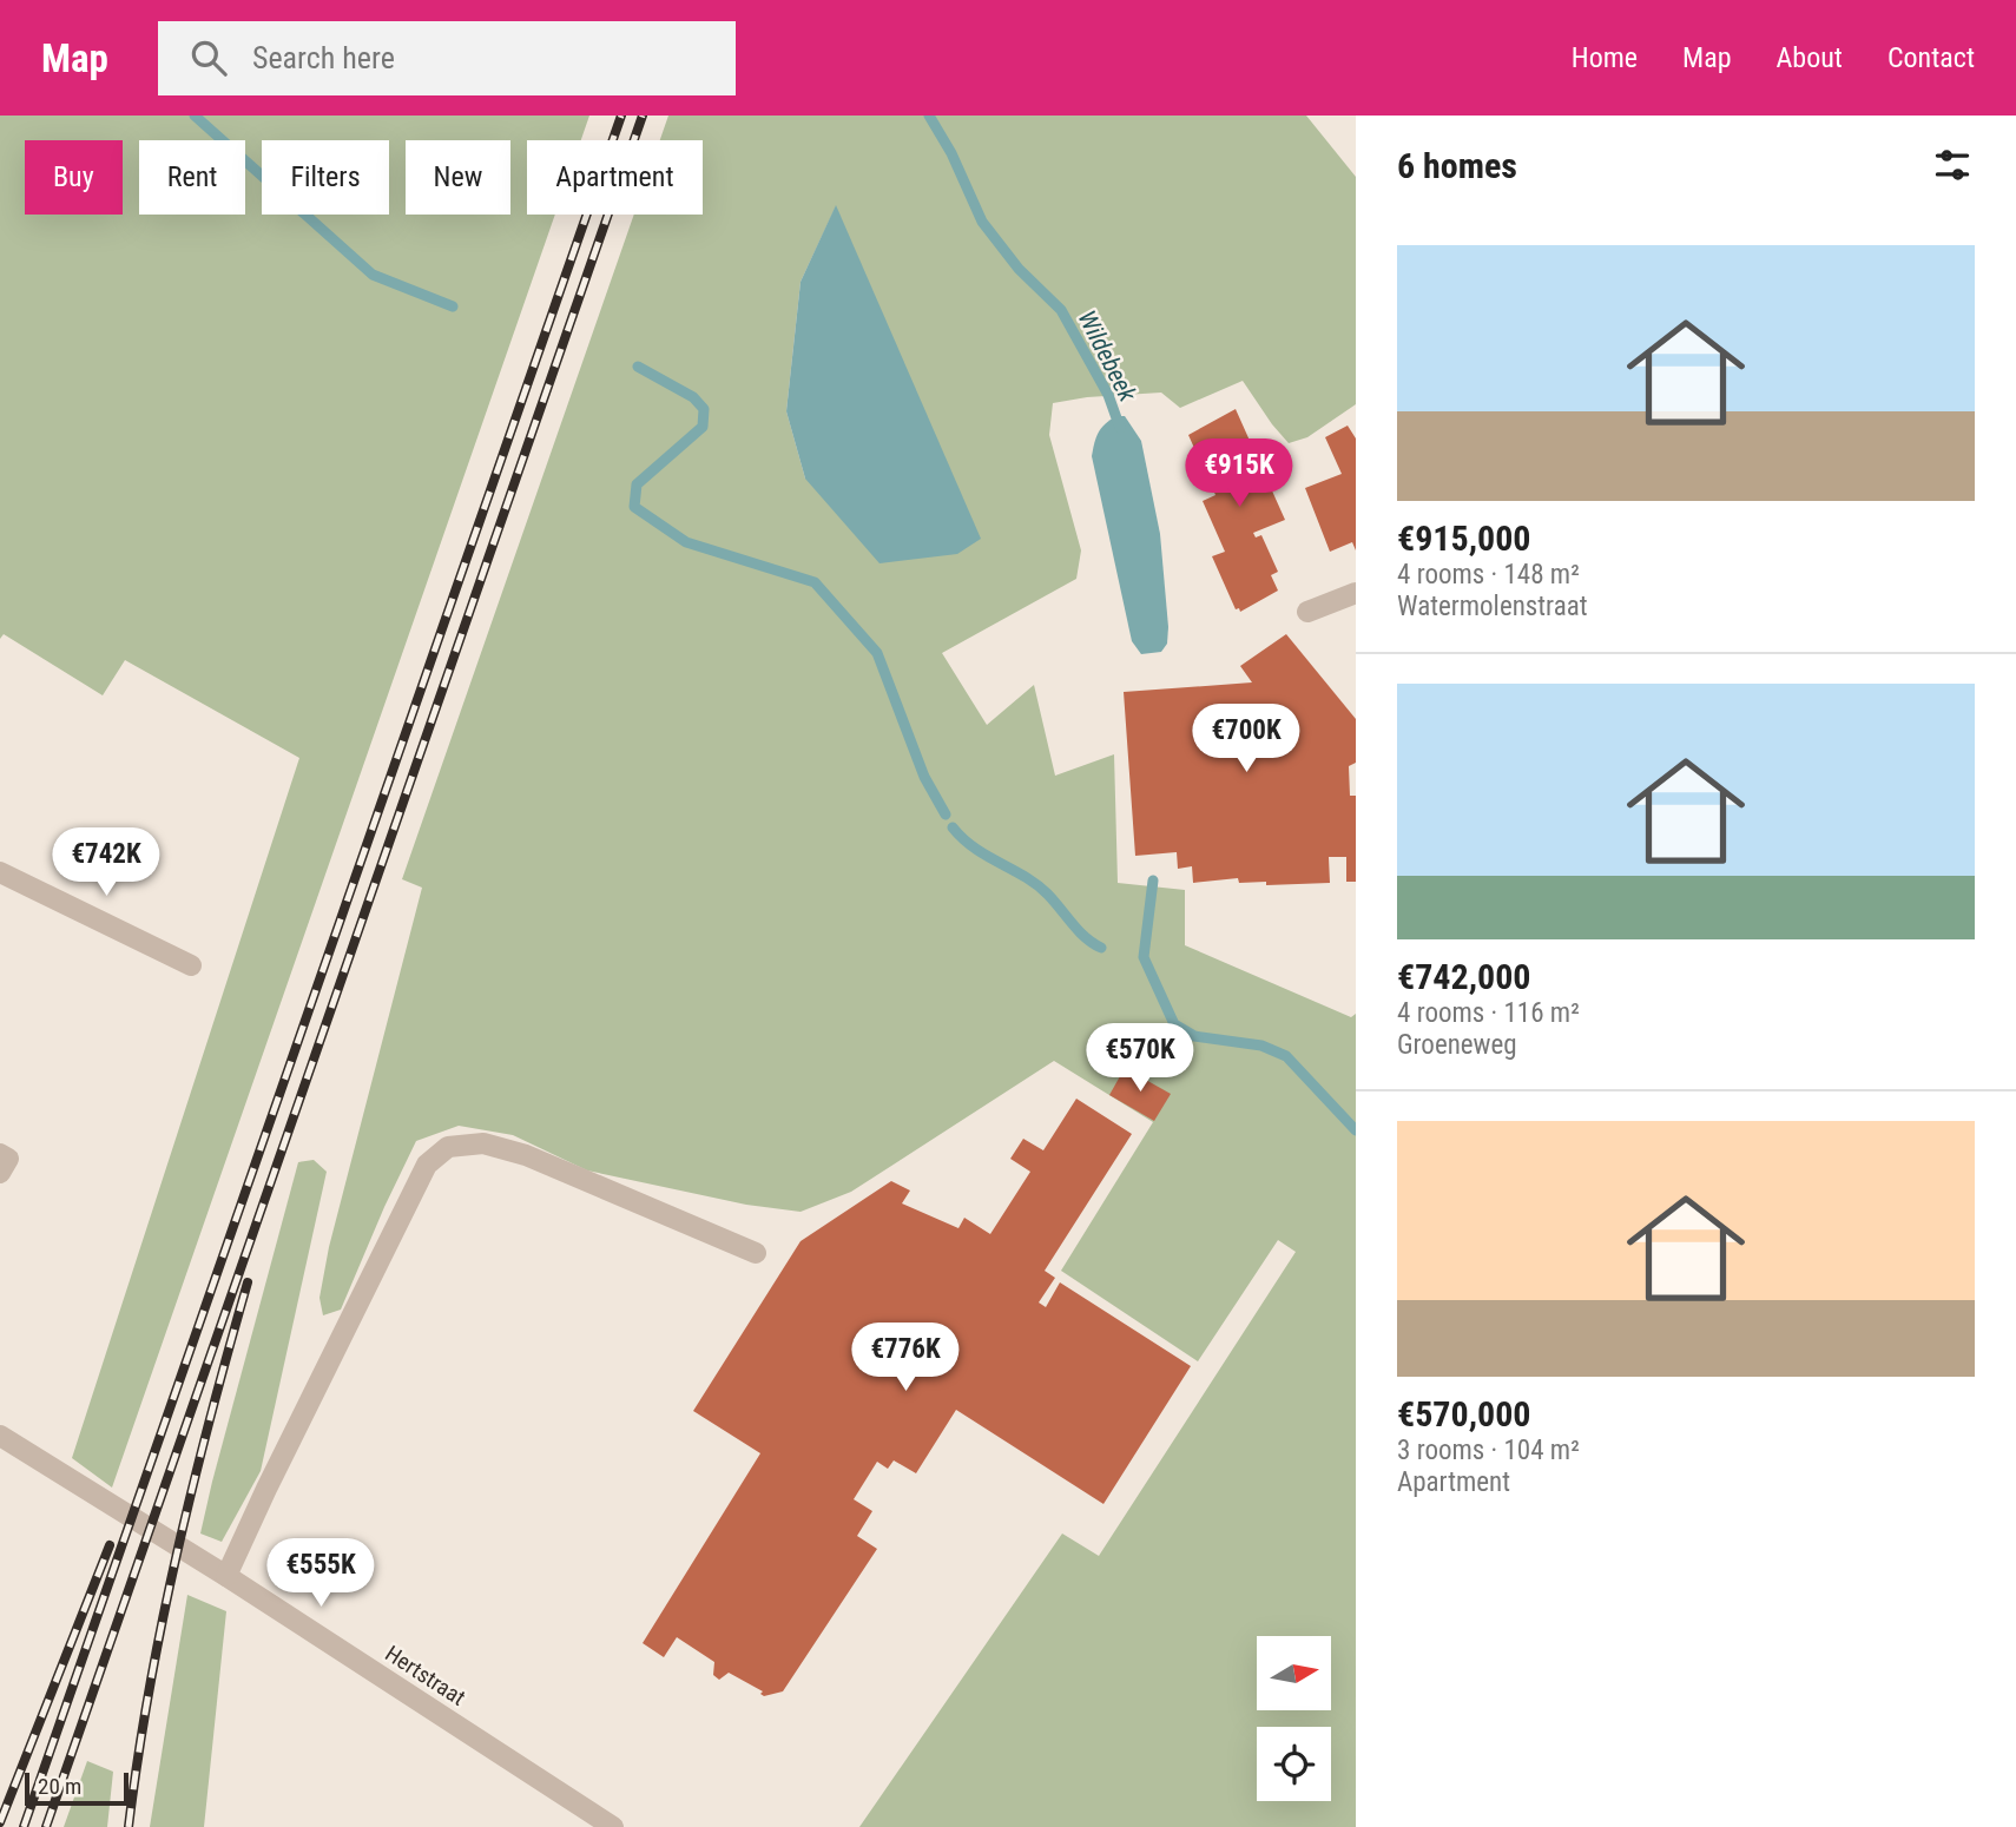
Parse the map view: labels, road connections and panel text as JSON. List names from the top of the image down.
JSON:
{
  "streets": {
    "street": ["Hertstraat"]
  },
  "water": ["Wildebeek"],
  "scale_bar": "20 m",
  "north": "right",
  "page": {
    "header": "Map",
    "search": "Search here",
    "nav": [
      "Home",
      "Map",
      "About",
      "Contact"
    ],
    "heading": "6 homes",
    "chip": [
      "Buy",
      "Rent",
      "Filters",
      "New",
      "Apartment"
    ],
    "list": [
      {
        "name": "€915,000",
        "note": "4 rooms · 148 m² · Watermolenstraat"
      },
      {
        "name": "€742,000",
        "note": "4 rooms · 116 m² · Groeneweg"
      },
      {
        "name": "€570,000",
        "note": "3 rooms · 104 m² · Apartment"
      }
    ],
    "price": [
      "€915K",
      "€700K",
      "€742K",
      "€570K",
      "€776K",
      "€555K"
    ],
    "scale": "20 m"
  }
}
